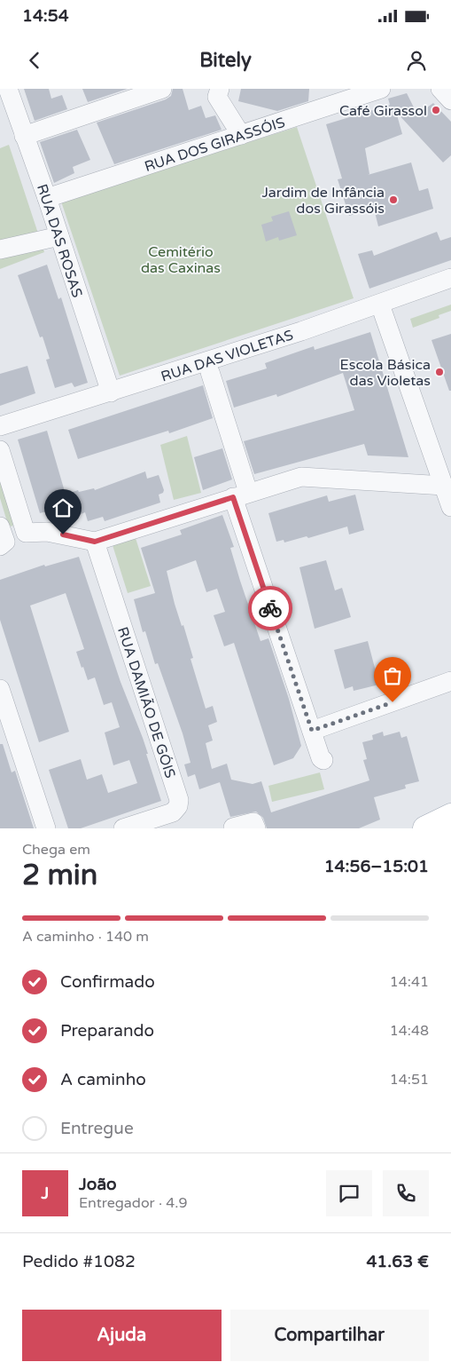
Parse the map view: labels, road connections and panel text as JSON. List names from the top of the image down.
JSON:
{
  "streets": {
    "street": [
      "RUA DOS GIRASSÓIS",
      "RUA DAS ROSAS",
      "RUA DAS VIOLETAS",
      "RUA DAMIÃO DE GÓIS"
    ]
  },
  "crossings": [
    ["RUA DOS GIRASSÓIS", "RUA DAS ROSAS"],
    ["RUA DAS ROSAS", "RUA DAS VIOLETAS"]
  ],
  "parks": ["Cemitério das Caxinas"],
  "places": ["Café Girassol", "Jardim de Infância dos Girassóis", "Escola Básica das Violetas"],
  "page": {
    "status": "14:54",
    "header": "Bitely",
    "heading": ["2 min", "Chega em", "14:56–15:01"],
    "panel": [
      "João",
      "Entregador · 4.9",
      "Pedido #1082",
      "41.63 €"
    ],
    "bar": "A caminho · 140 m",
    "list": [
      ["Confirmado", "14:41"],
      ["Preparando", "14:48"],
      ["A caminho", "14:51"],
      "Entregue"
    ],
    "round": "J",
    "buttons": ["Ajuda", "Compartilhar"]
  }
}
